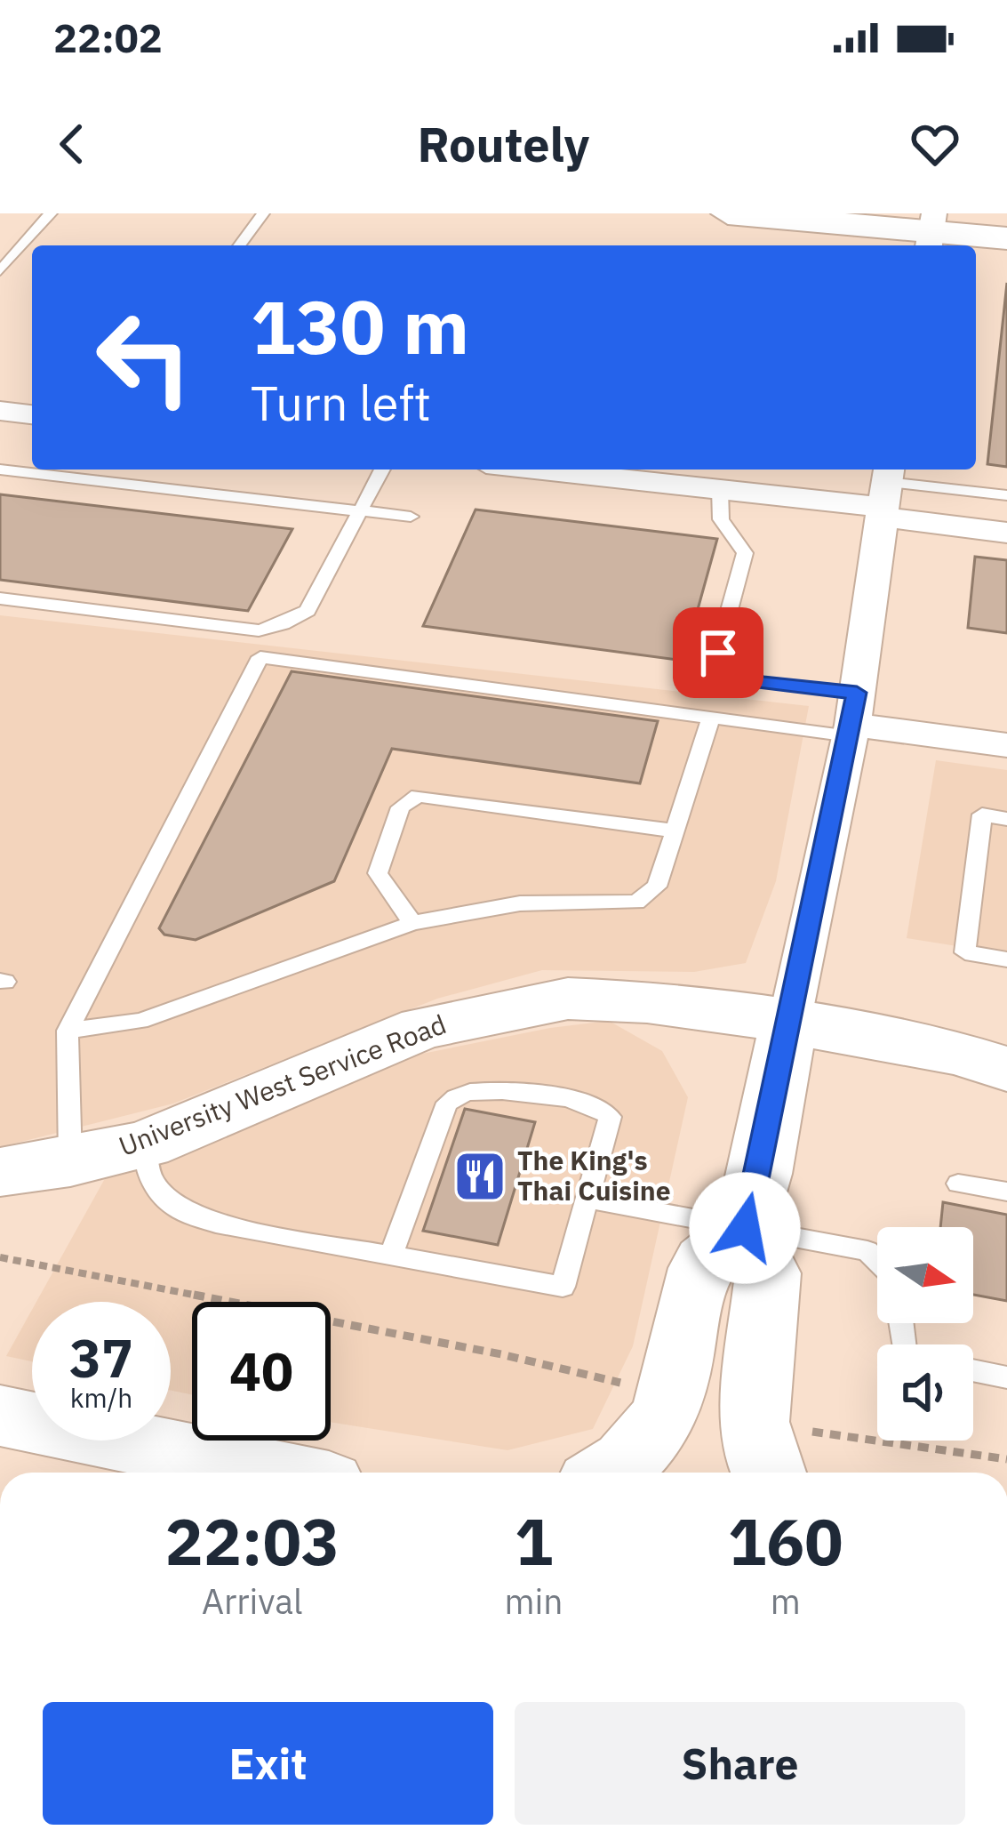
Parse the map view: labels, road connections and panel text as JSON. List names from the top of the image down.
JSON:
{
  "streets": {
    "street": ["University West Service Road"]
  },
  "places": {
    "restaurant": ["The King's Thai Cuisine"]
  },
  "north": "right",
  "page": {
    "status": "22:02",
    "header": "Routely",
    "turn": ["130 m", "Turn left"],
    "speed": "37 km/h",
    "limit": "40",
    "eta": [
      "22:03",
      "Arrival",
      "1",
      "min",
      "160",
      "m"
    ],
    "buttons": ["Exit", "Share"]
  }
}
